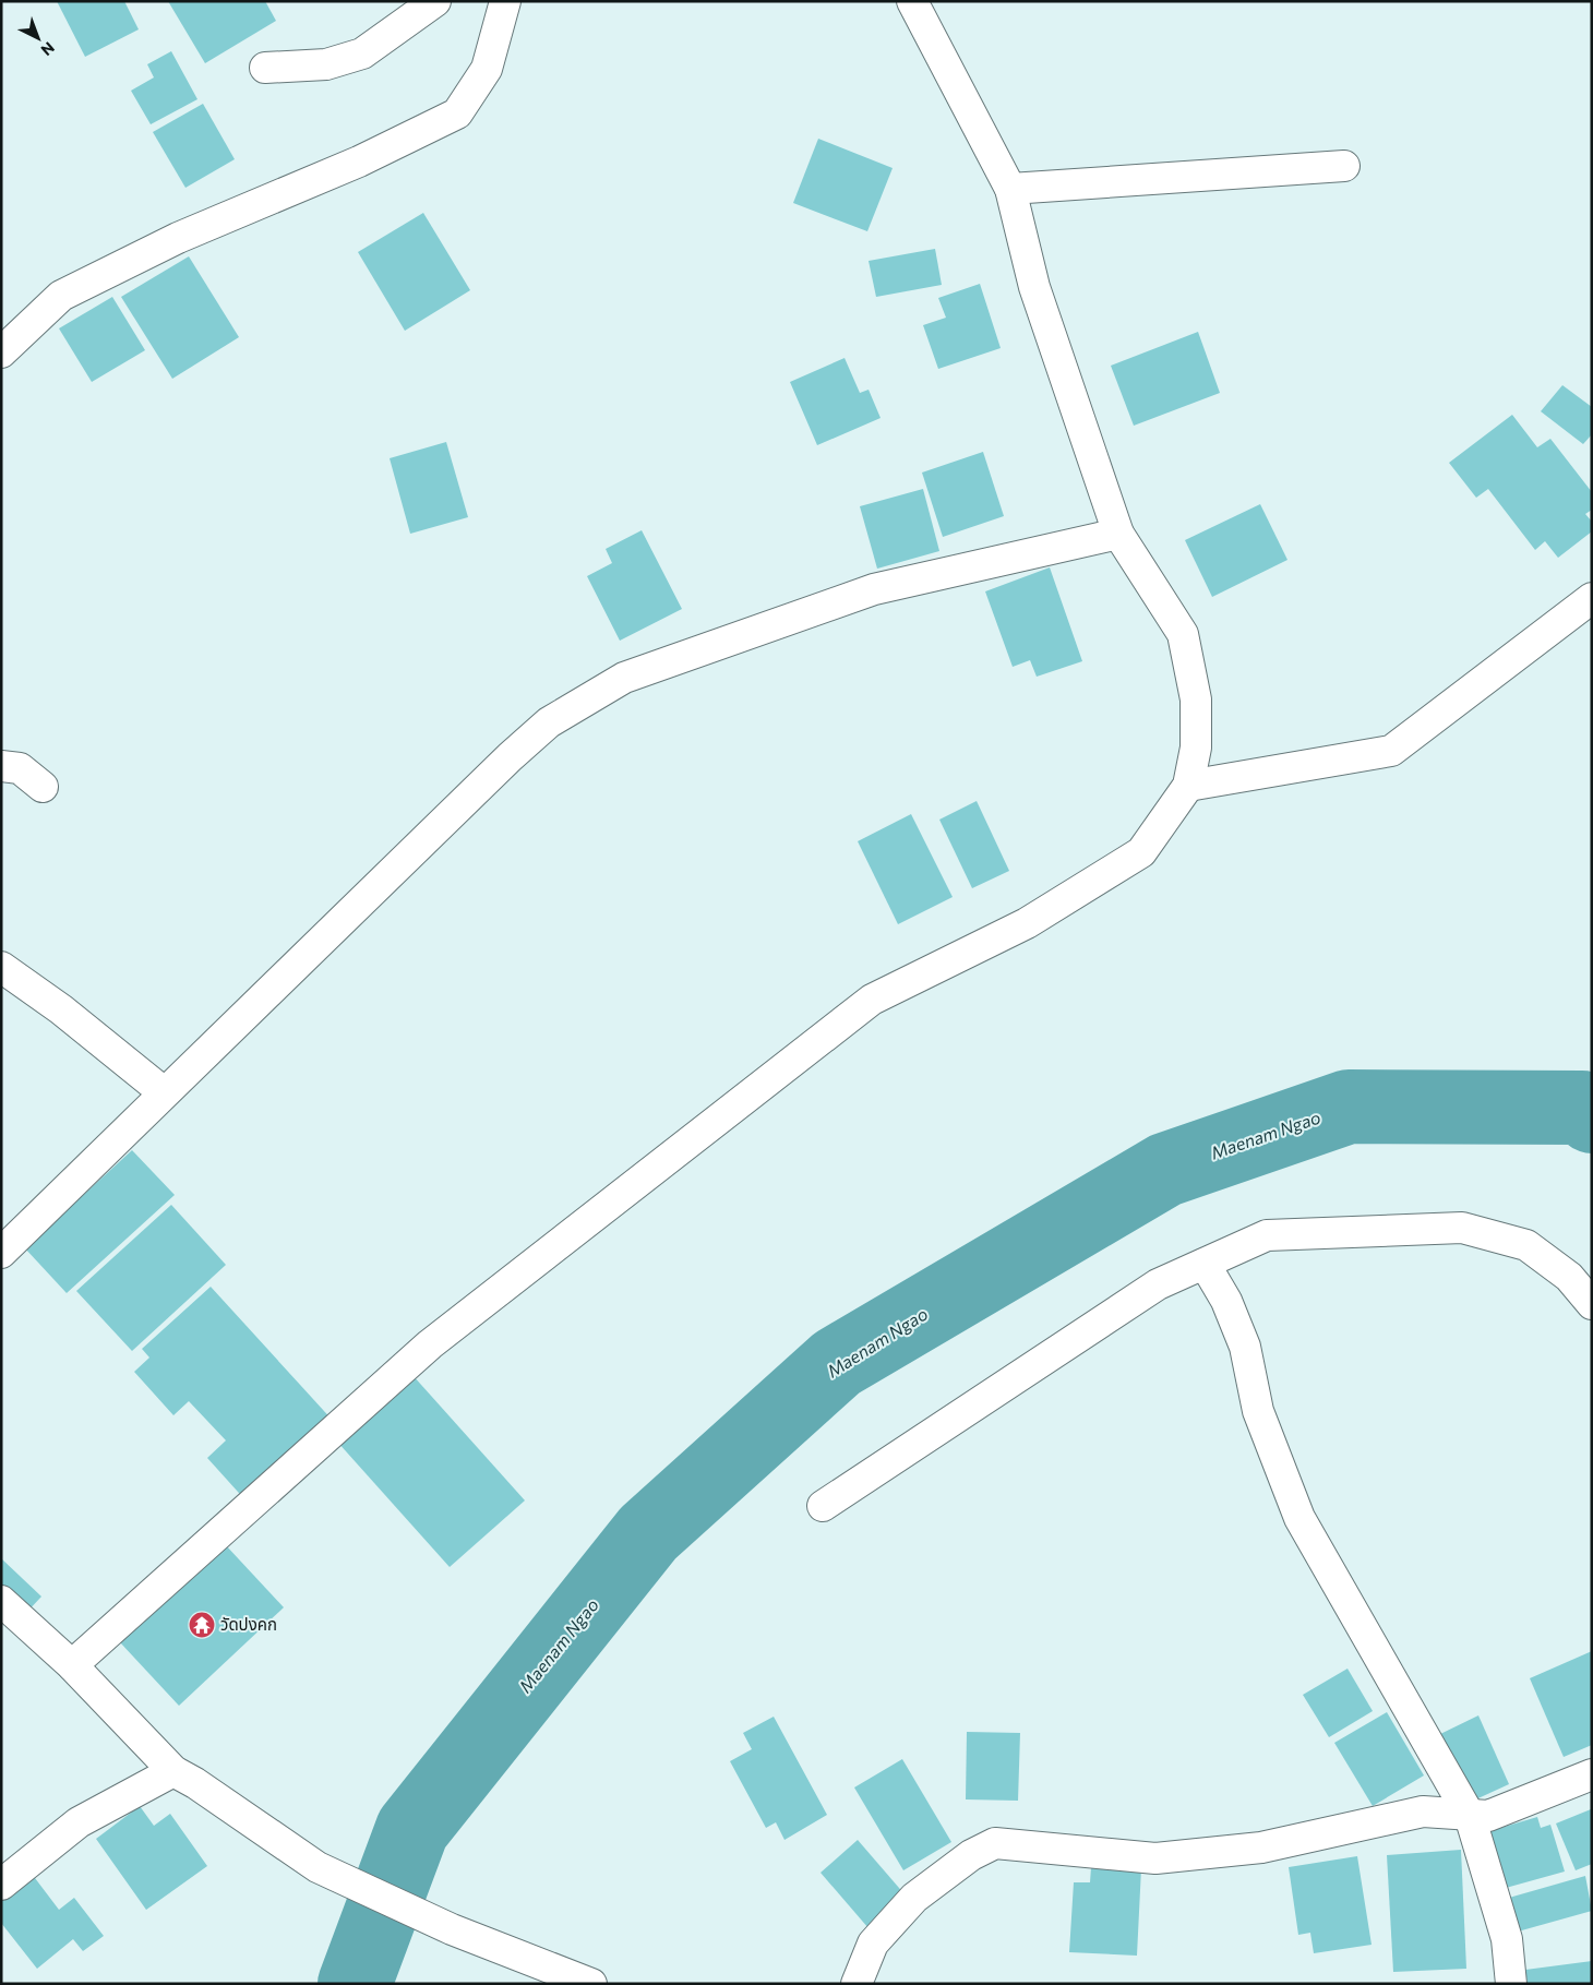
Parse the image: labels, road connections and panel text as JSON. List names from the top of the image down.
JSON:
{
  "water": ["Maenam Ngao"],
  "places": {
    "temple": ["วัดปงคก"]
  },
  "north": "bottom right"
}
